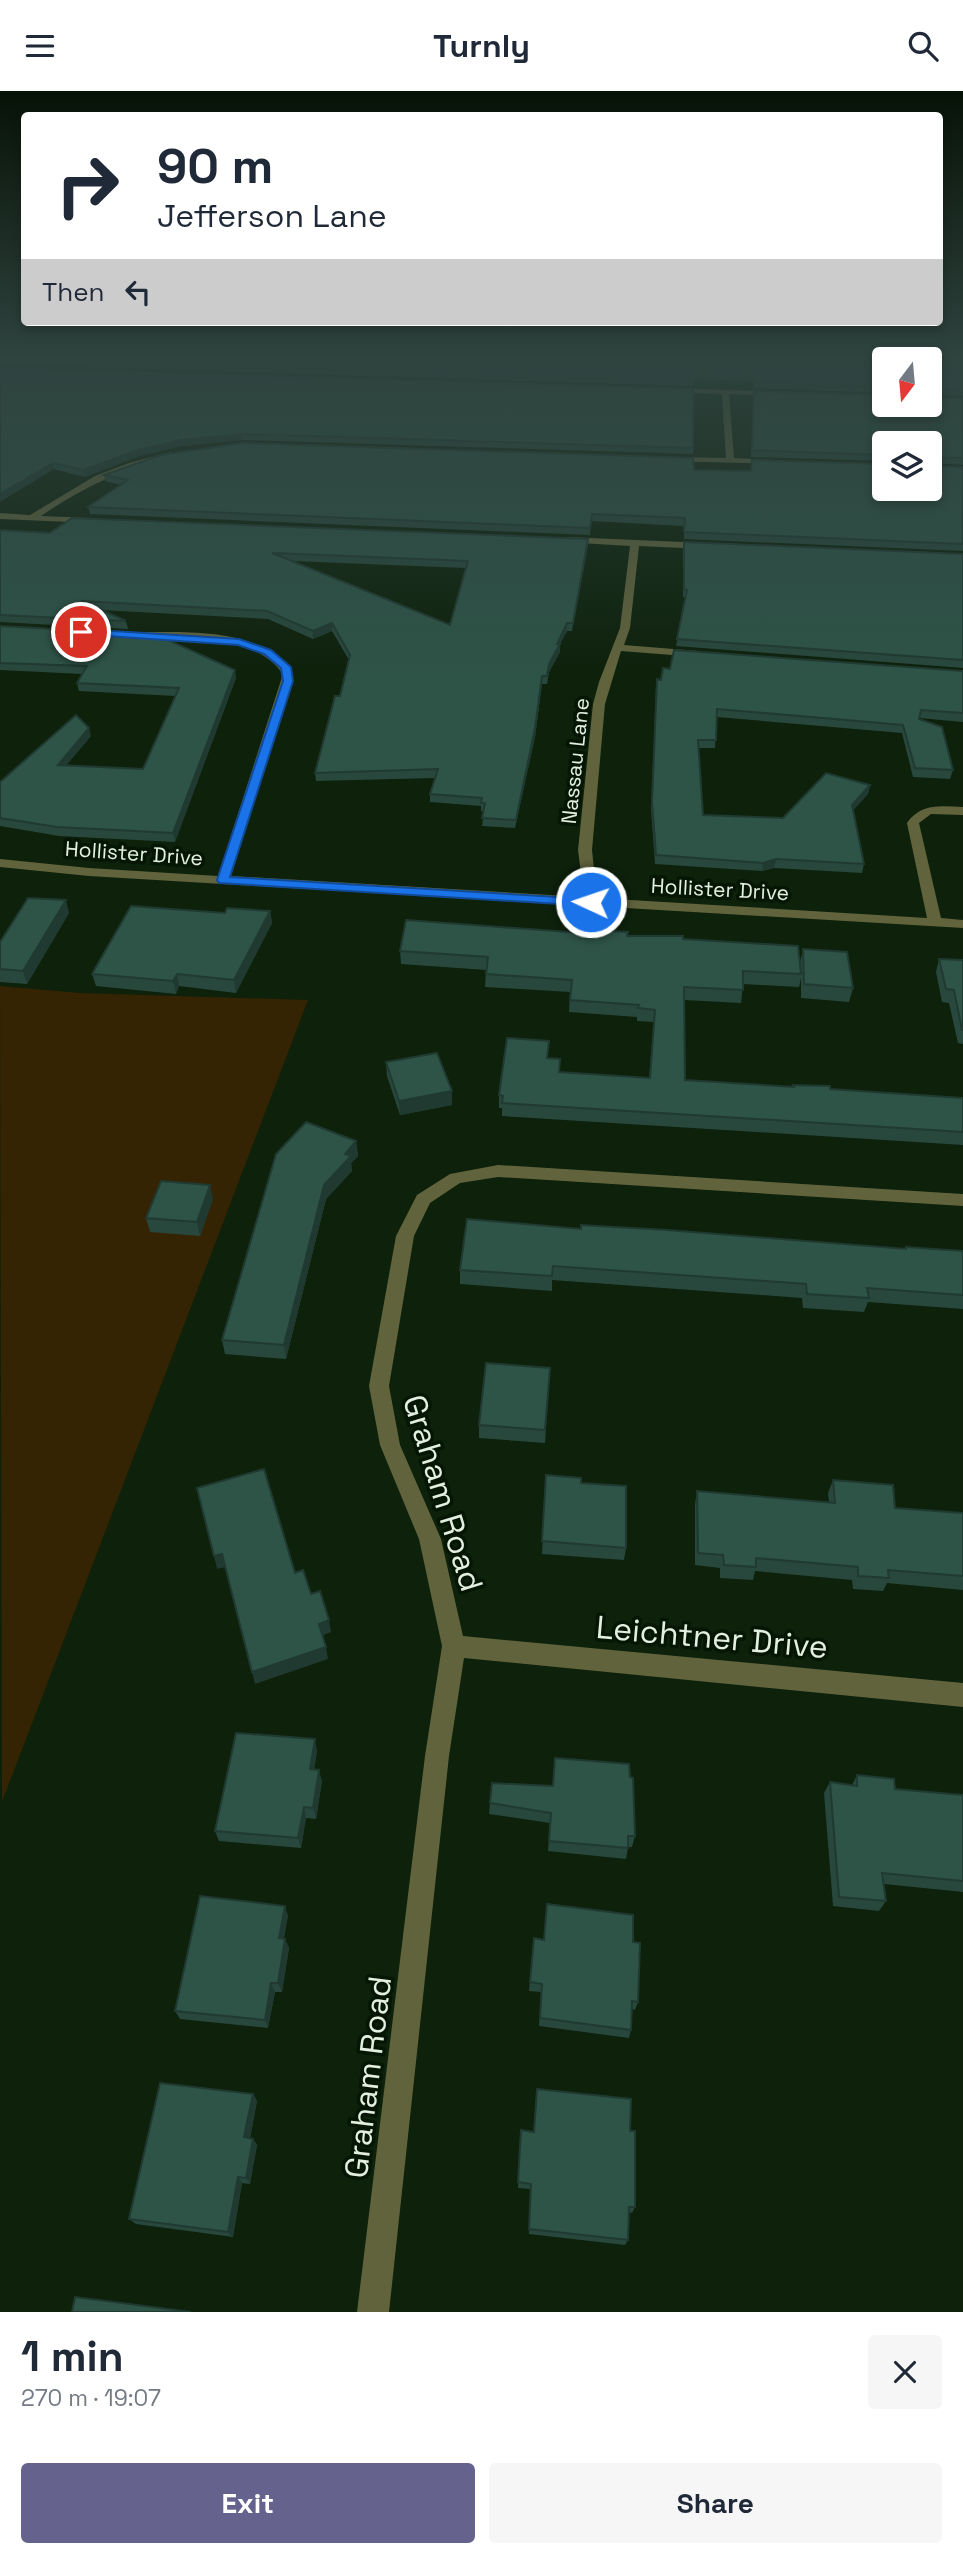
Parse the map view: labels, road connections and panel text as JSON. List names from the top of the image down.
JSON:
{
  "streets": {
    "street": [
      "Nassau Lane",
      "Hollister Drive",
      "Graham Road",
      "Leichtner Drive"
    ]
  },
  "crossings": [
    ["Nassau Lane", "Hollister Drive"],
    ["Graham Road", "Leichtner Drive"]
  ],
  "north": "bottom",
  "page": {
    "header": "Turnly",
    "turn": ["90 m", "Jefferson Lane"],
    "then": "Then",
    "heading": ["1 min", "270 m · 19:07"],
    "buttons": ["Exit", "Share"]
  }
}
